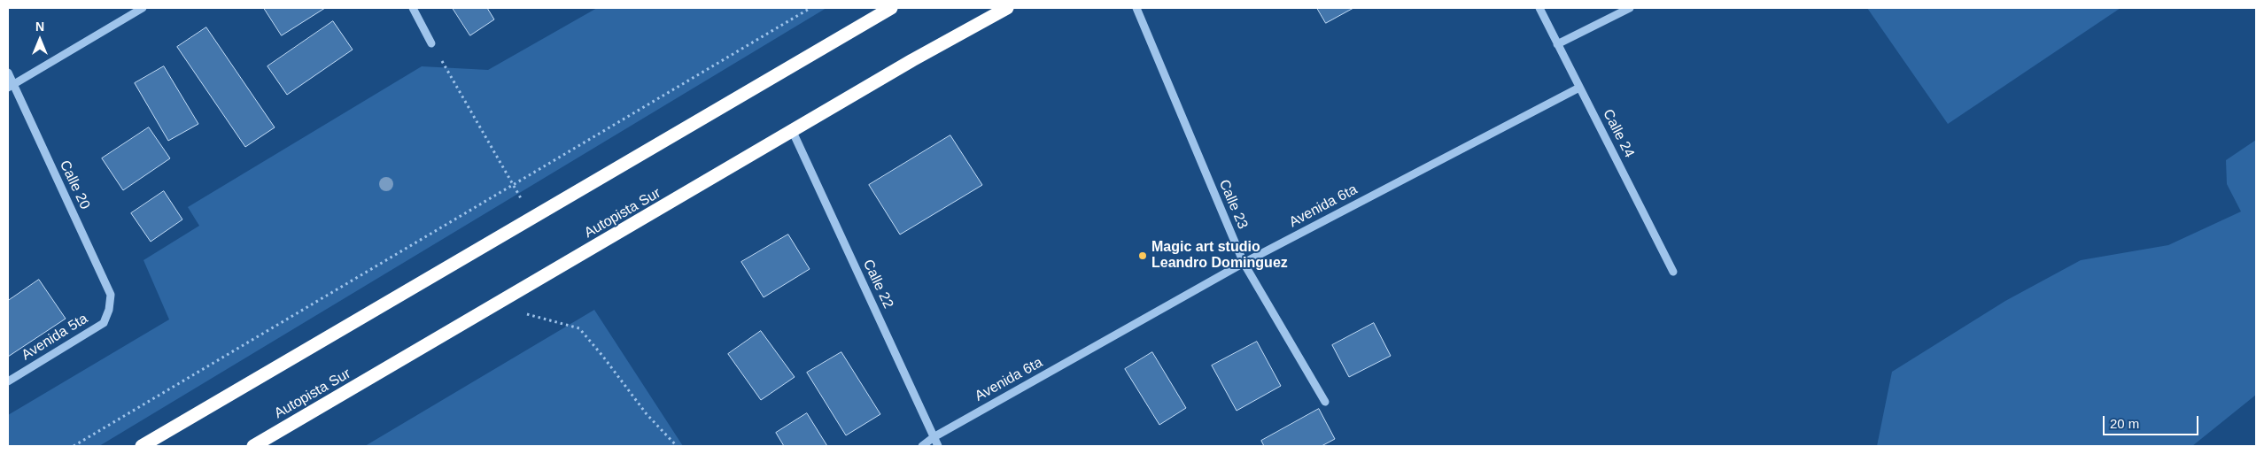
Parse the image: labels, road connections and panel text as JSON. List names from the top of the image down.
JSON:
{
  "streets": {
    "highway": ["Autopista Sur"],
    "street": [
      "Calle 24",
      "Calle 20",
      "Calle 23",
      "Avenida 6ta",
      "Calle 22",
      "Avenida 5ta"
    ]
  },
  "crossings": [
    ["Calle 24", "Avenida 6ta"],
    ["Calle 20", "Avenida 5ta"],
    ["Calle 23", "Avenida 6ta"],
    ["Avenida 6ta", "Calle 22"],
    ["Autopista Sur", "Calle 22"]
  ],
  "places": ["Magic art studio Leandro Dominguez"],
  "scale_bar": "20 m",
  "north": "top"
}
